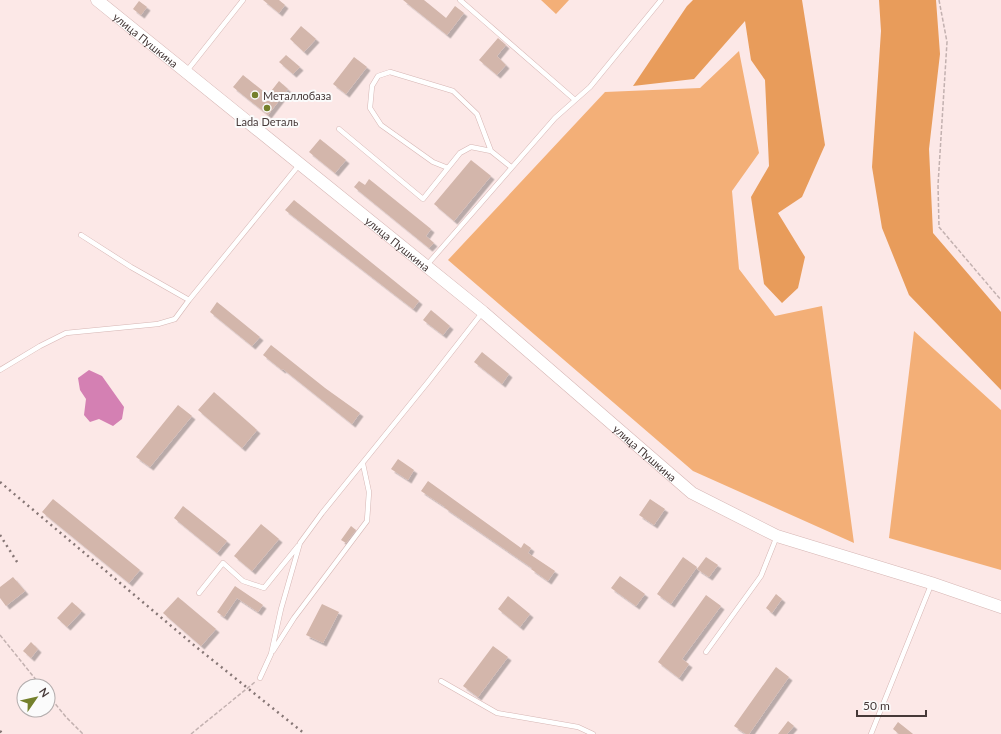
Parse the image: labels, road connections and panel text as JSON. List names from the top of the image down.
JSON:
{
  "streets": {
    "main road": ["улица Пушкина"]
  },
  "places": ["Металлобаза", "Lada Dеталь"],
  "scale_bar": "50 m",
  "north": "top right"
}
